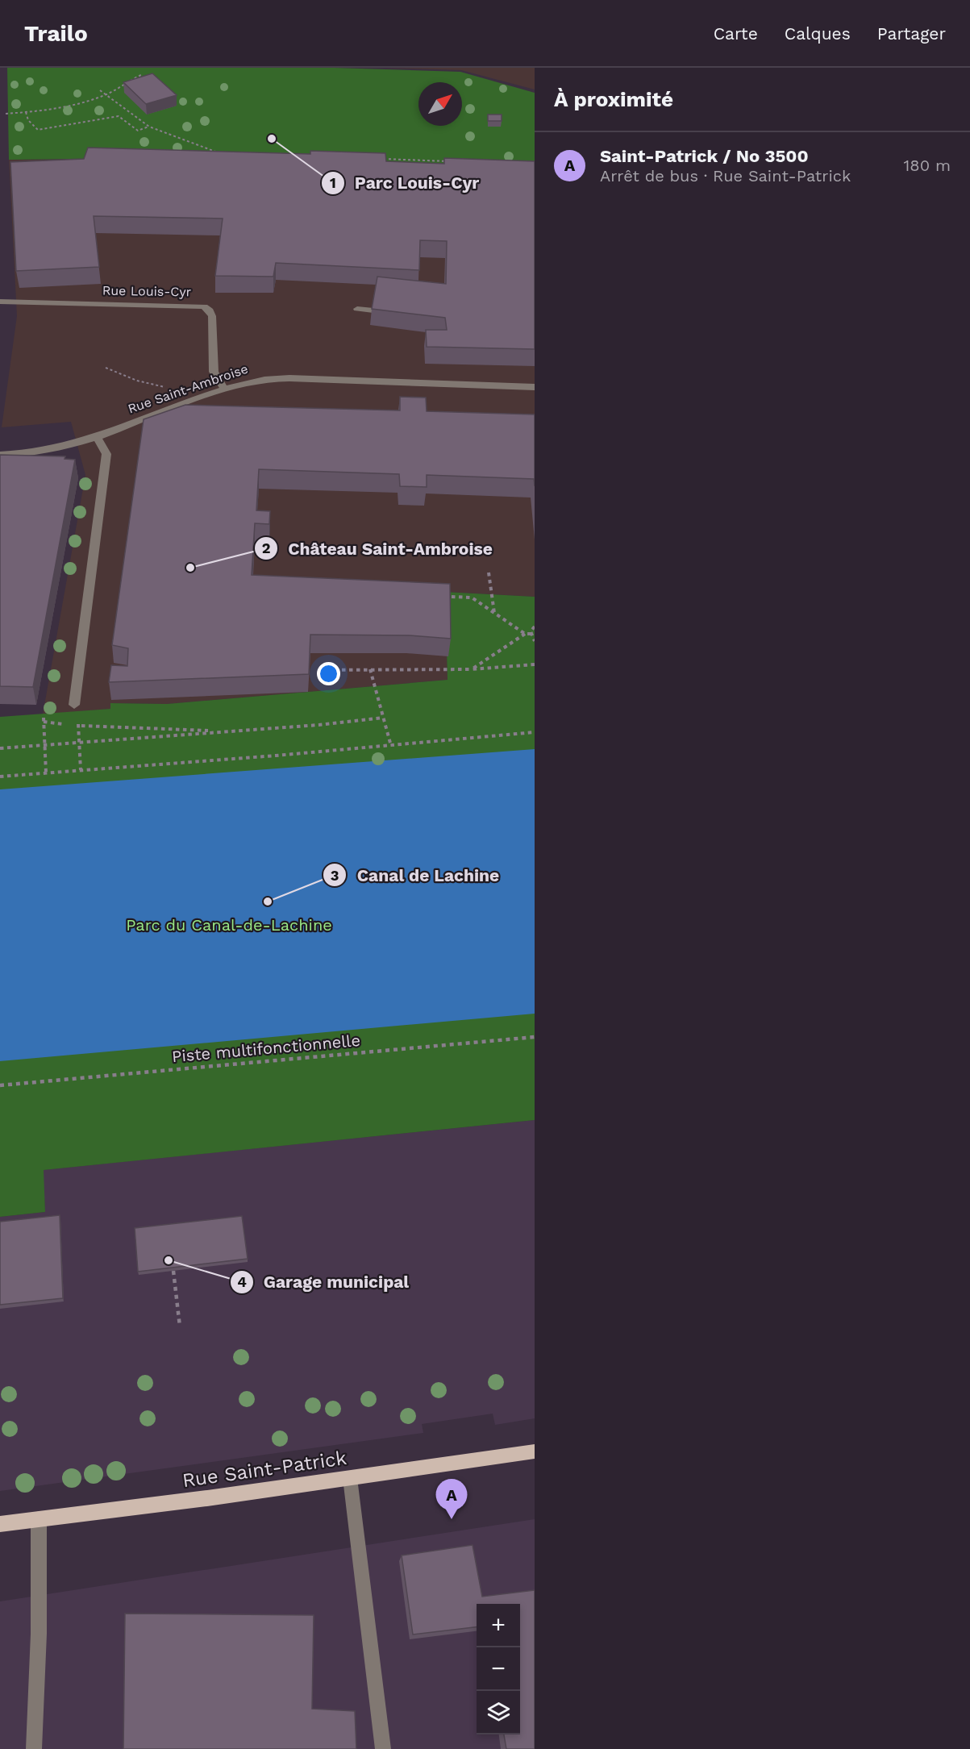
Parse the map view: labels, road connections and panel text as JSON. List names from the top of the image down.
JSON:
{
  "streets": {
    "main road": ["Rue Saint-Patrick"],
    "street": ["Rue Louis-Cyr", "Rue Saint-Ambroise"],
    "path": ["Piste multifonctionnelle"]
  },
  "crossings": [
    ["Rue Louis-Cyr", "Rue Saint-Ambroise"]
  ],
  "parks": ["Parc du Canal-de-Lachine"],
  "places": [
    "Parc Louis-Cyr",
    "Château Saint-Ambroise",
    "Canal de Lachine",
    "Garage municipal"
  ],
  "north": "top right",
  "page": {
    "header": "Trailo",
    "nav": ["Carte", "Calques", "Partager"],
    "heading": "À proximité",
    "list": [
      {
        "mark": "A",
        "name": "Saint-Patrick / No 3500",
        "note": "Arrêt de bus · Rue Saint-Patrick",
        "value": "180 m"
      }
    ],
    "pins": "A",
    "map_buttons": ["+", "−"]
  }
}
